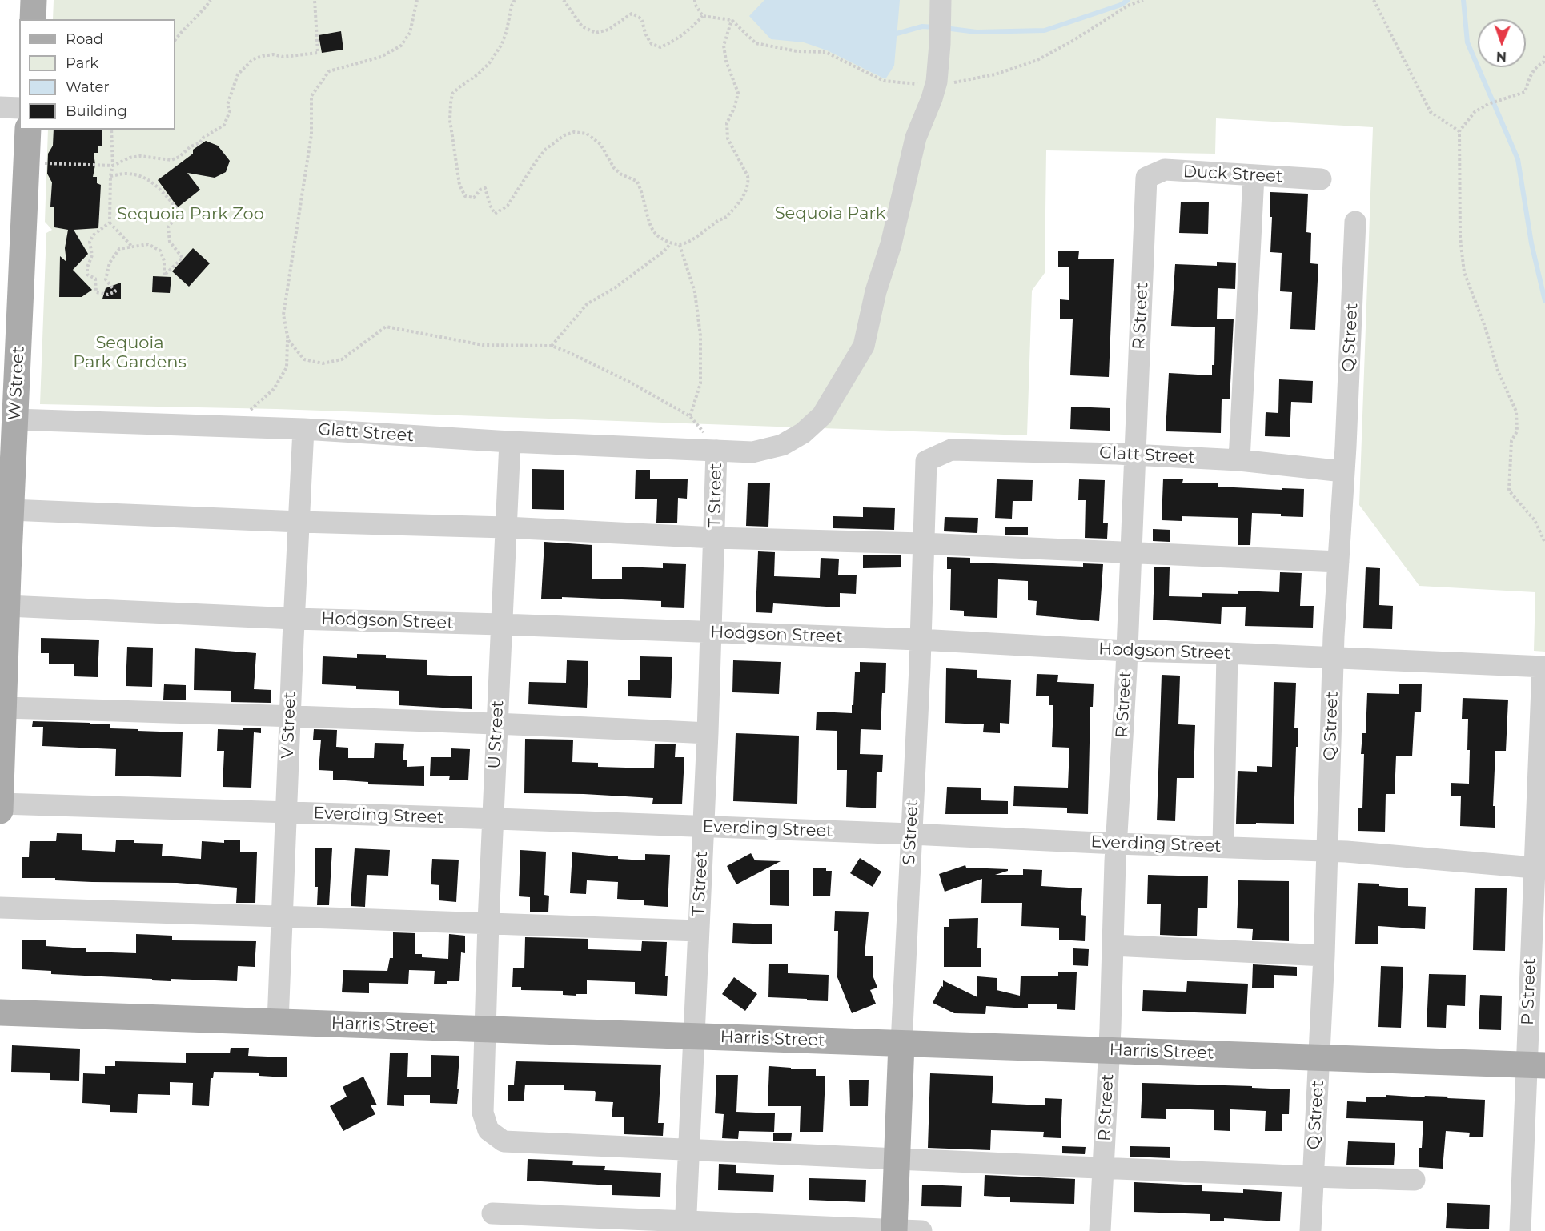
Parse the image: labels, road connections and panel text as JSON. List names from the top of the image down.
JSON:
{
  "streets": {
    "main road": ["W Street", "S Street", "Harris Street"],
    "street": [
      "Duck Street",
      "R Street",
      "Q Street",
      "Glatt Street",
      "T Street",
      "Hodgson Street",
      "V Street",
      "U Street",
      "Everding Street",
      "P Street"
    ]
  },
  "crossings": [
    ["Duck Street", "R Street"],
    ["R Street", "Glatt Street"],
    ["R Street", "Hodgson Street"],
    ["R Street", "U Street"],
    ["R Street", "Everding Street"],
    ["R Street", "Harris Street"],
    ["Q Street", "Glatt Street"],
    ["Q Street", "Hodgson Street"],
    ["Q Street", "U Street"],
    ["Q Street", "Everding Street"],
    ["Q Street", "Harris Street"],
    ["W Street", "Glatt Street"],
    ["W Street", "Hodgson Street"],
    ["W Street", "Everding Street"],
    ["Glatt Street", "T Street"],
    ["Glatt Street", "V Street"],
    ["Glatt Street", "U Street"],
    ["Glatt Street", "S Street"],
    ["T Street", "Hodgson Street"],
    ["T Street", "U Street"],
    ["T Street", "Everding Street"],
    ["T Street", "Harris Street"],
    ["Hodgson Street", "V Street"],
    ["Hodgson Street", "U Street"],
    ["Hodgson Street", "S Street"],
    ["Hodgson Street", "P Street"],
    ["V Street", "Everding Street"],
    ["V Street", "Harris Street"],
    ["U Street", "Everding Street"],
    ["U Street", "S Street"],
    ["U Street", "Harris Street"],
    ["Everding Street", "S Street"],
    ["Everding Street", "P Street"],
    ["S Street", "Harris Street"],
    ["P Street", "Harris Street"]
  ],
  "parks": ["Sequoia Park", "Sequoia Park Zoo", "Sequoia Park Gardens"],
  "legend": [
    "Road",
    "Park",
    "Water",
    "Building"
  ],
  "north": "bottom"
}
